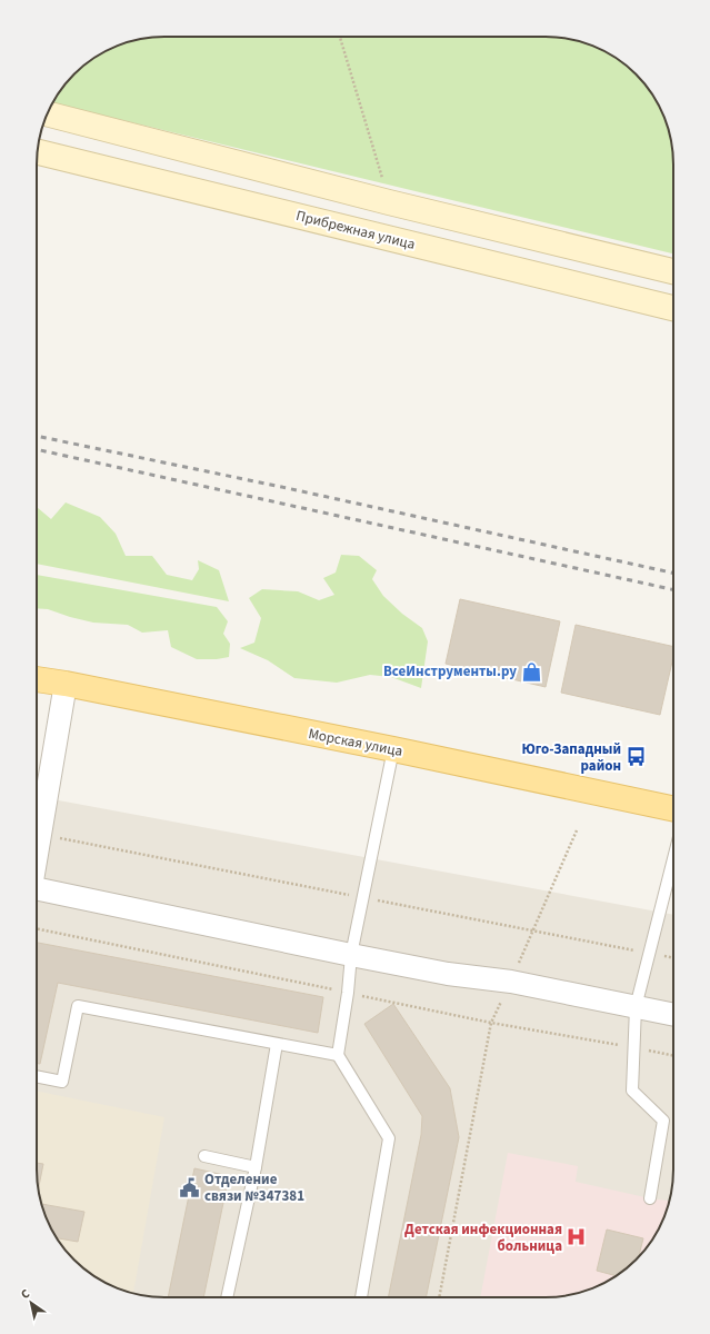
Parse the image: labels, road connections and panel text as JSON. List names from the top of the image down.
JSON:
{
  "streets": {
    "main road": ["Прибрежная улица", "Морская улица"]
  },
  "places": {
    "shop": ["ВсеИнструменты.ру"],
    "bus stop": ["Юго-Западный район"],
    "public building": ["Отделение связи №347381"],
    "hospital": ["Детская инфекционная больница"]
  },
  "north": "top left"
}
